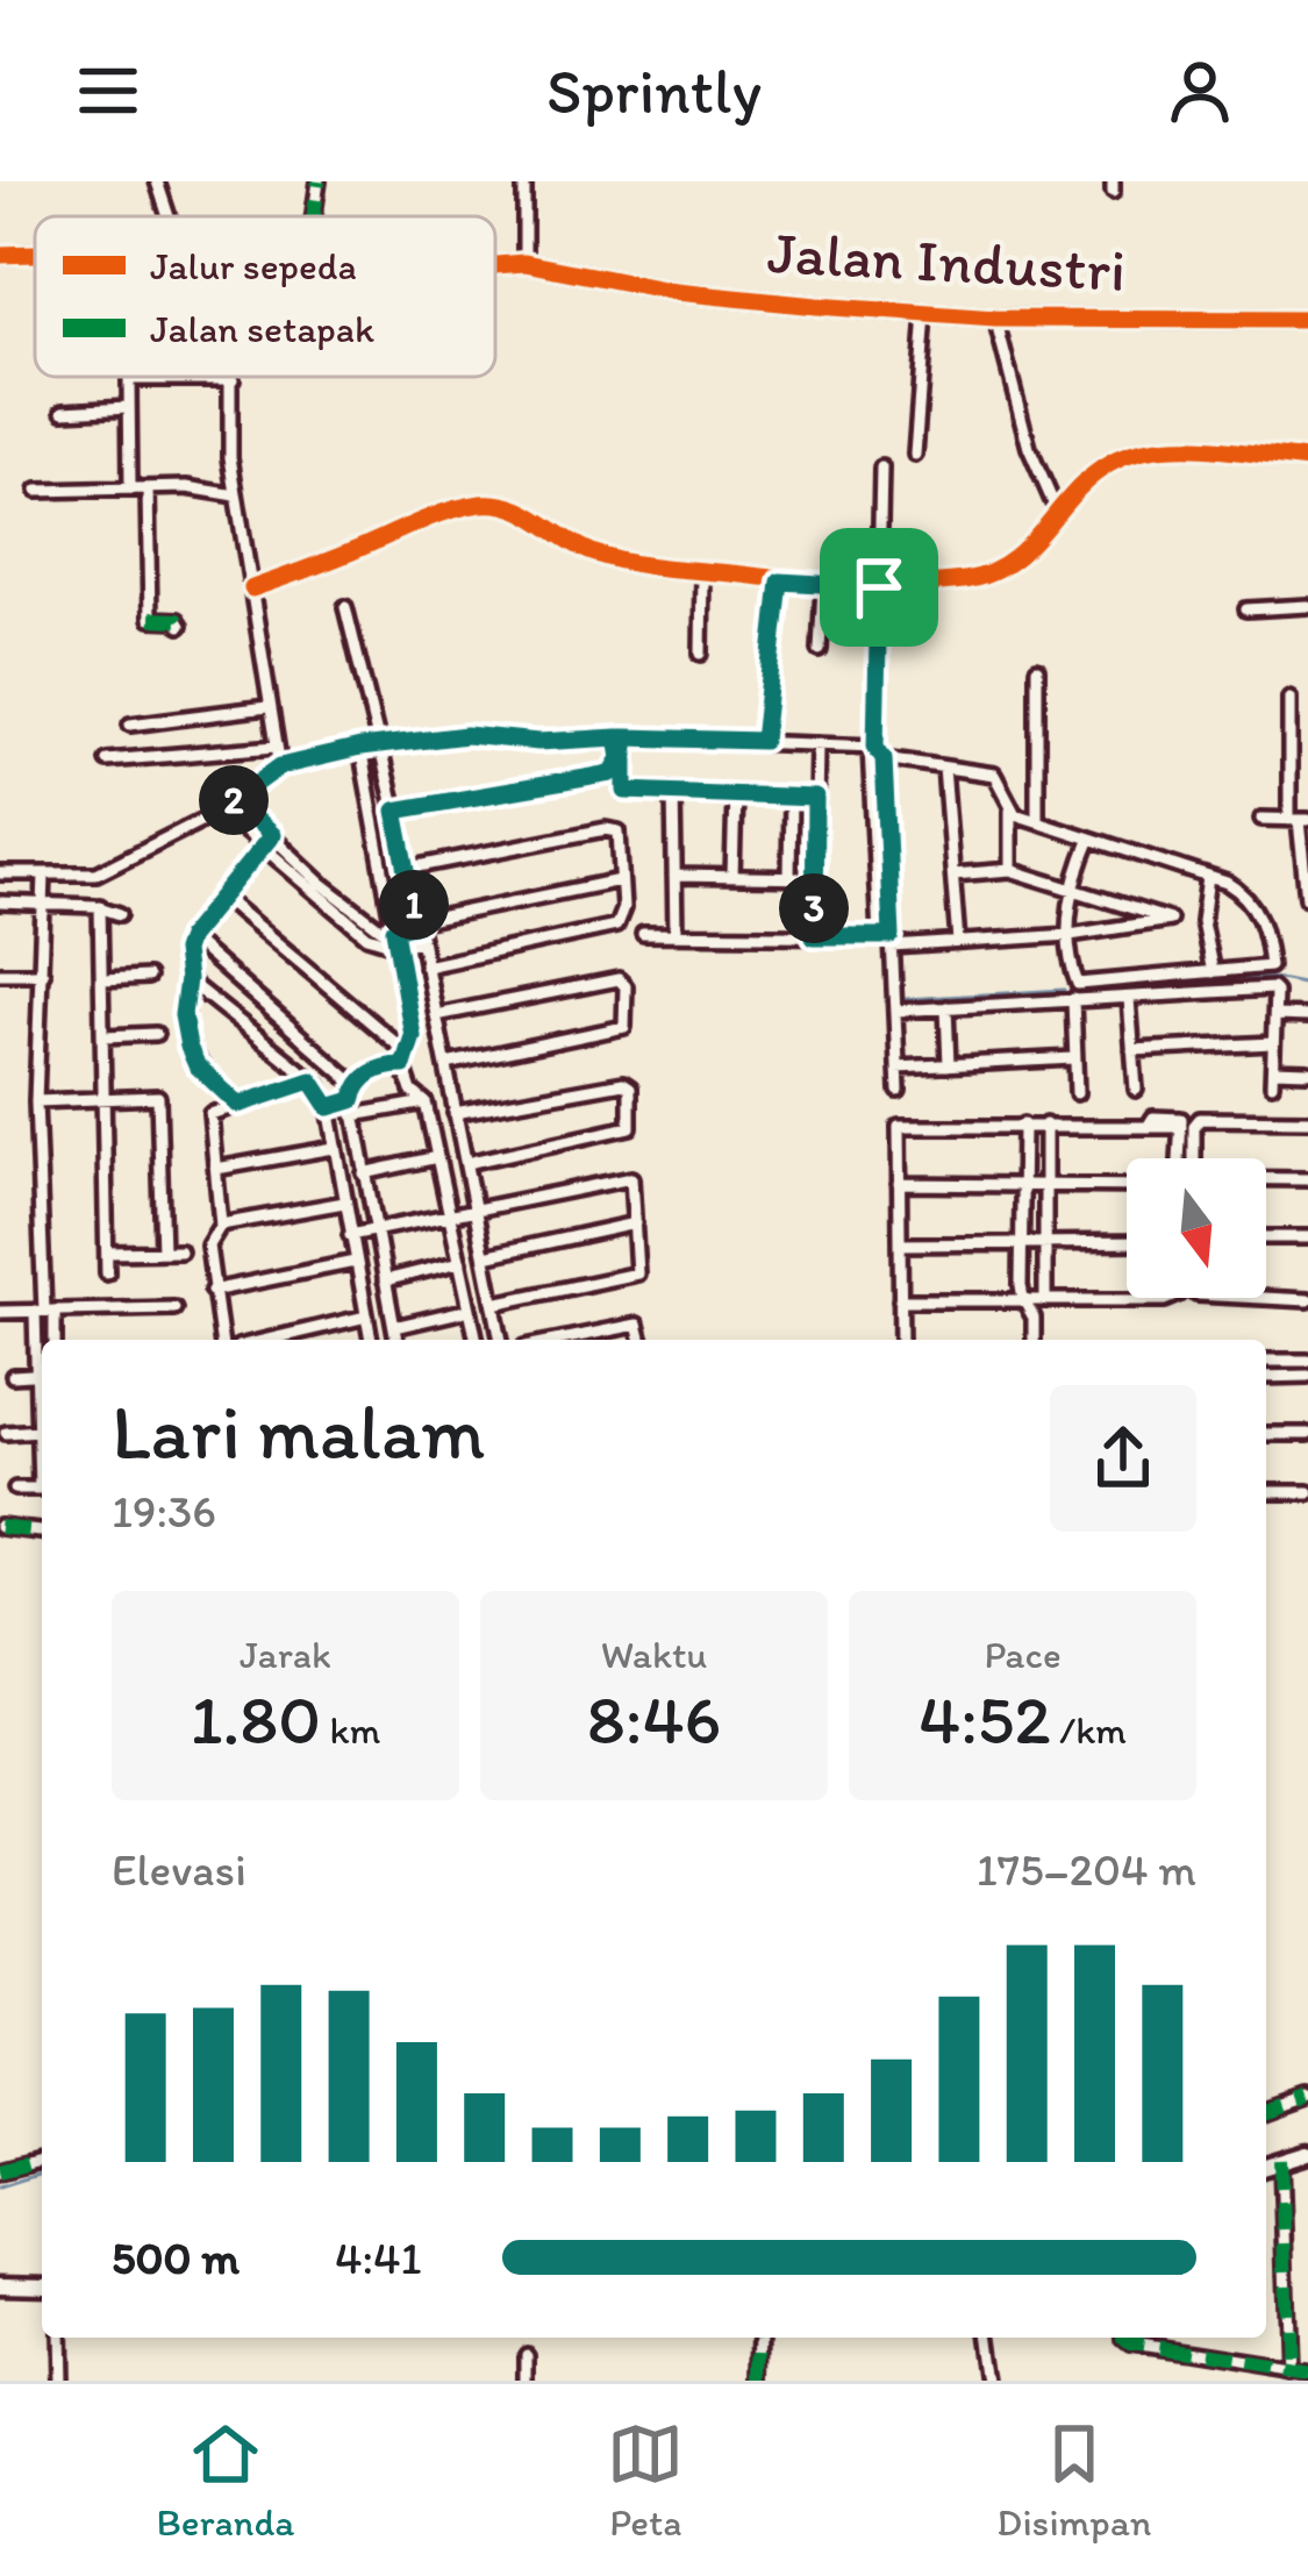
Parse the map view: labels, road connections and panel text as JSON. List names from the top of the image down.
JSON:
{
  "streets": {
    "street": ["Jalan Industri"]
  },
  "legend": ["Jalur sepeda", "Jalan setapak"],
  "north": "bottom",
  "page": {
    "header": "Sprintly",
    "pins": ["2", "1", "3"],
    "heading": ["Lari malam", "19:36"],
    "stats": [
      ["Jarak", "1.80 km"],
      ["Waktu", "8:46"],
      ["Pace", "4:52 /km"]
    ],
    "chart": ["Elevasi", "175–204 m"],
    "list": [
      {
        "name": "500 m",
        "note": "4:41"
      }
    ],
    "tabs": ["Beranda", "Peta", "Disimpan"]
  }
}
